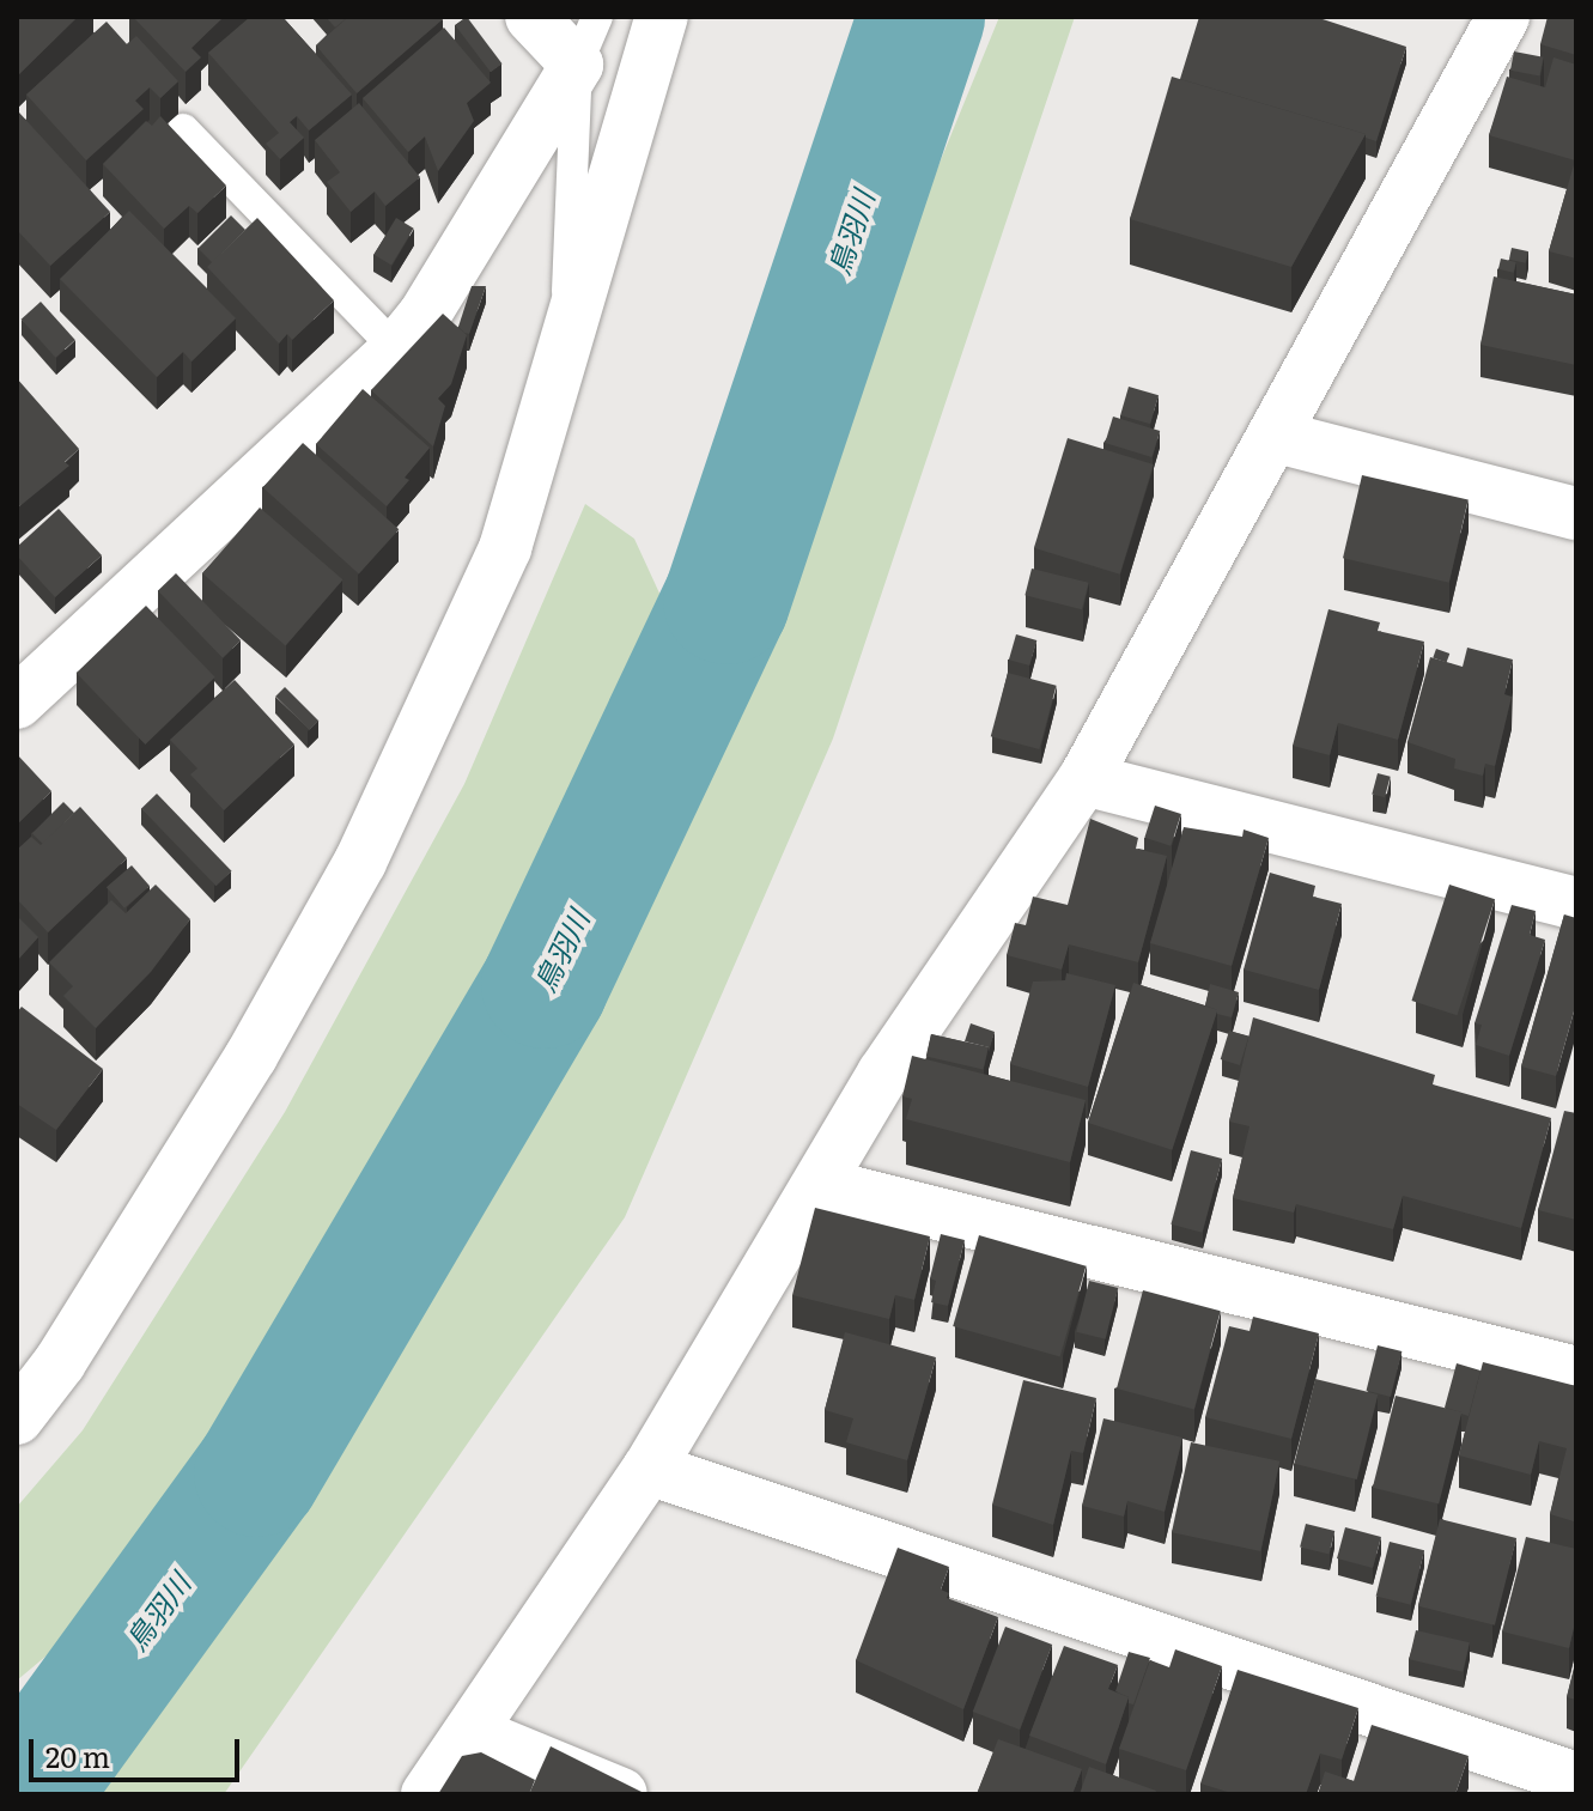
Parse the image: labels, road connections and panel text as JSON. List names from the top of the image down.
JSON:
{
  "water": ["鳥羽川"],
  "scale_bar": "20 m"
}
